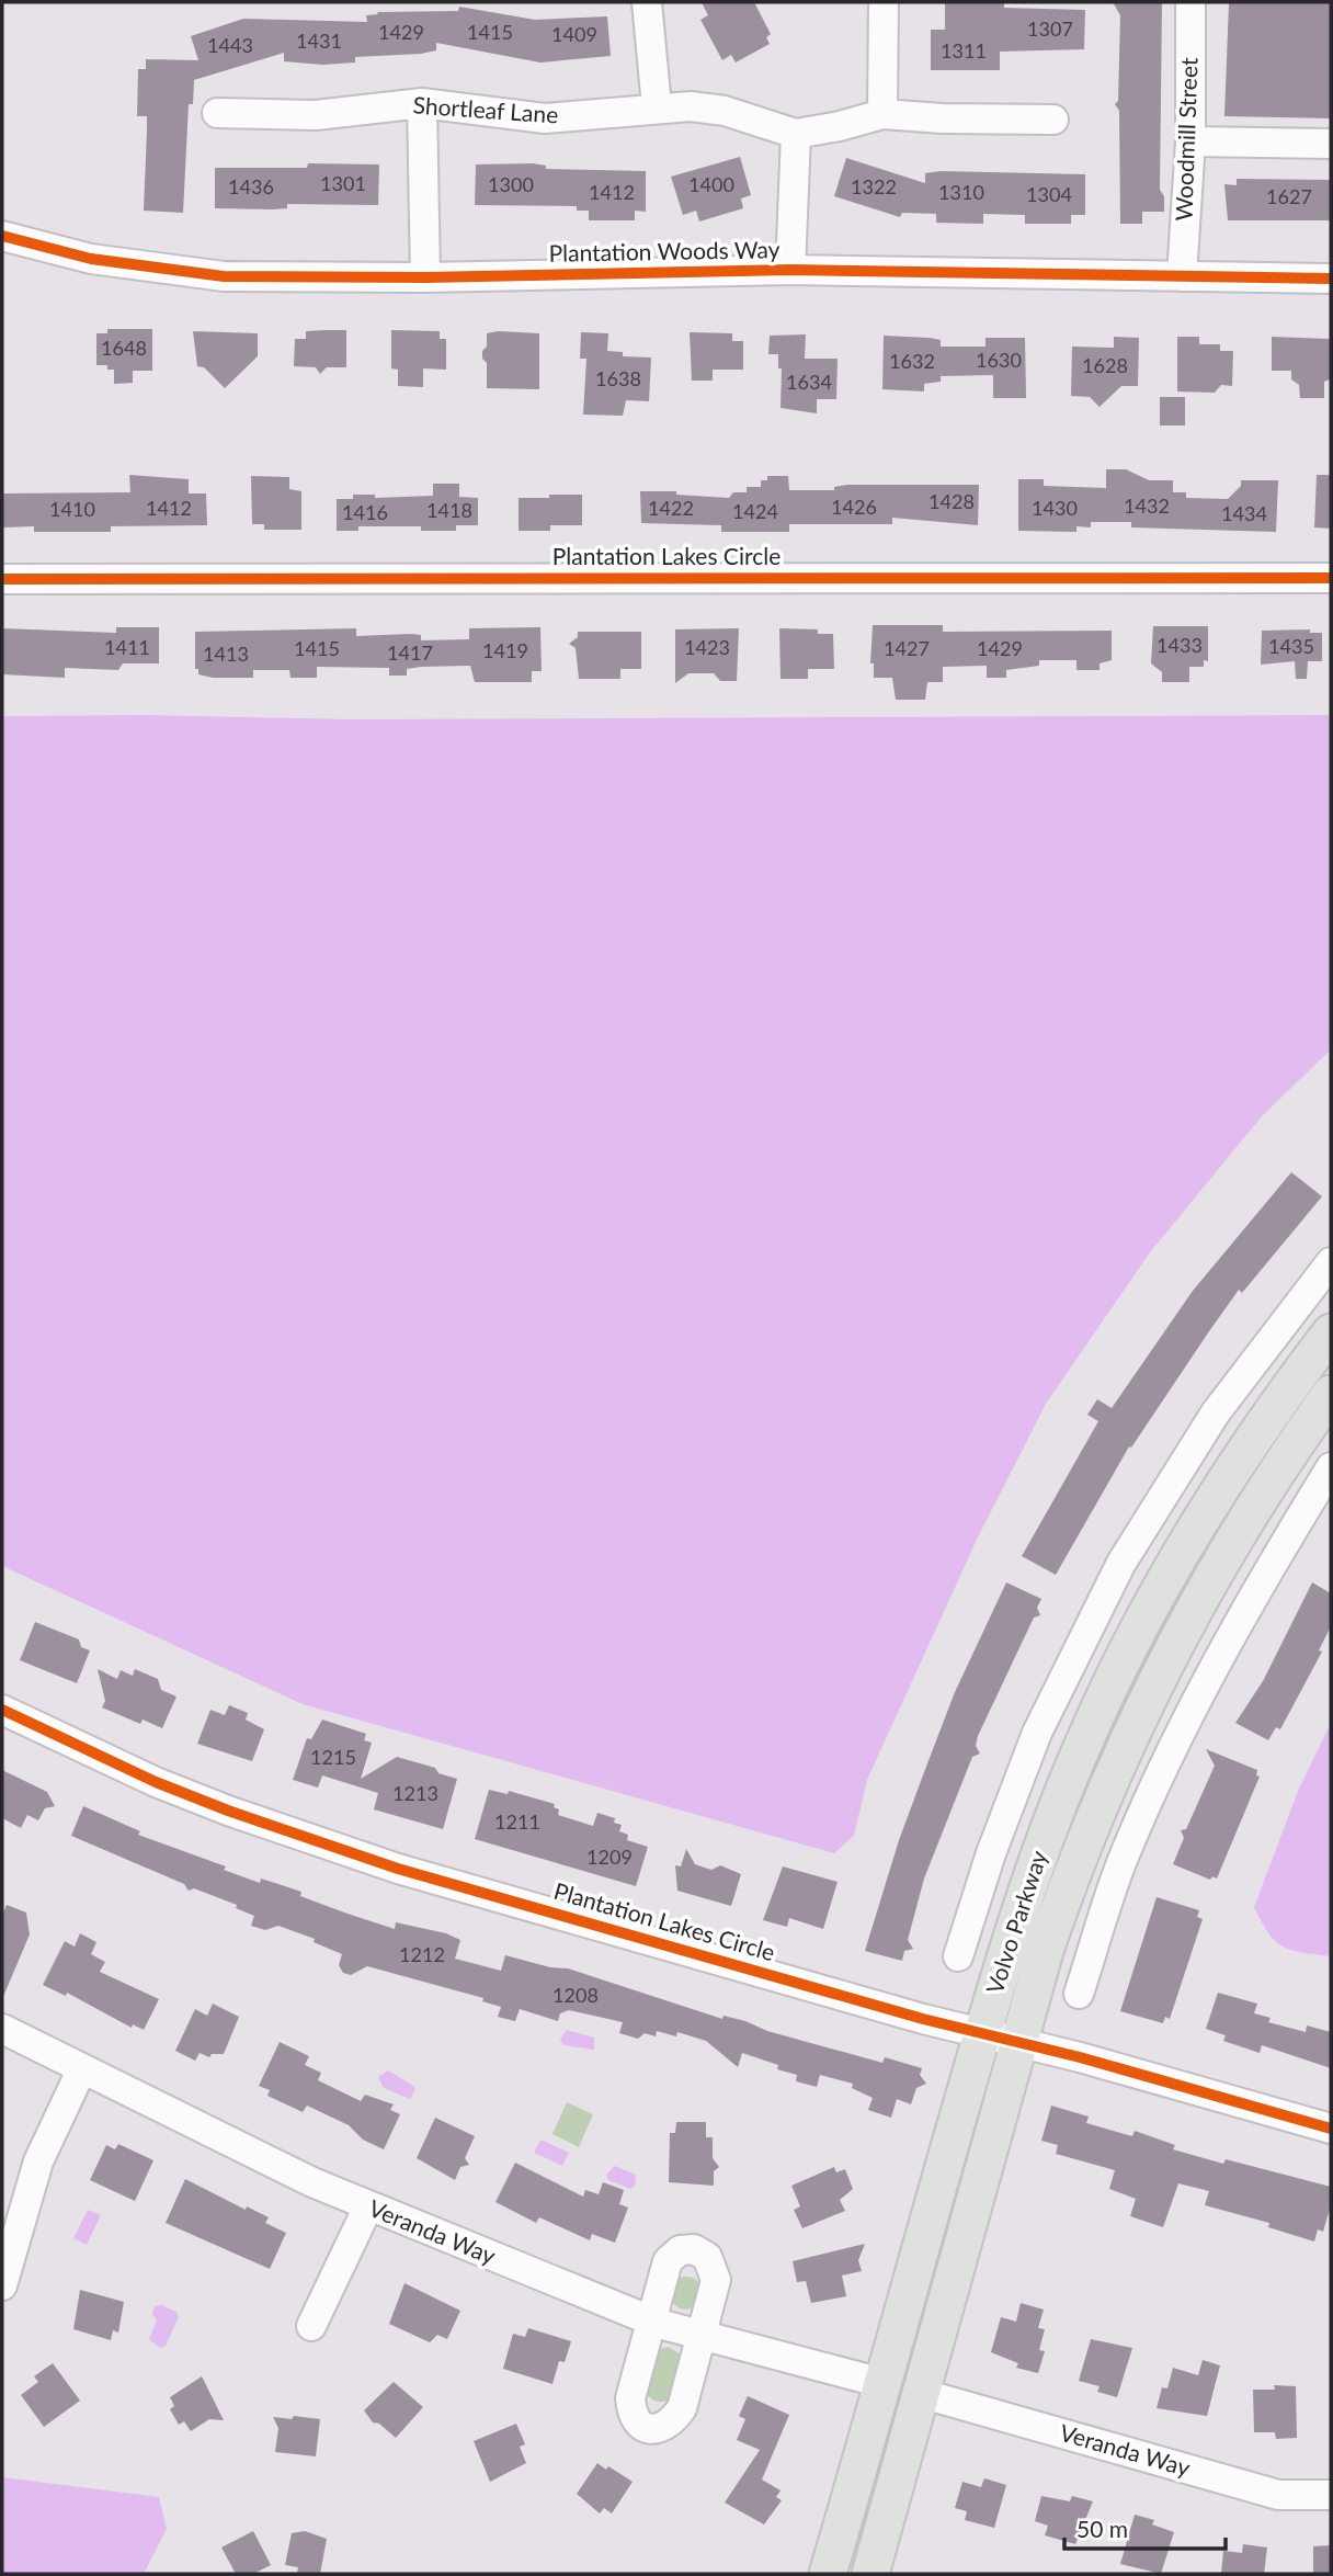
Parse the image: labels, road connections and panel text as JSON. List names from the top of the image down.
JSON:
{
  "streets": {
    "main road": ["Volvo Parkway"],
    "street": [
      "Shortleaf Lane",
      "Woodmill Street",
      "Plantation Woods Way",
      "Plantation Lakes Circle",
      "Veranda Way"
    ]
  },
  "crossings": [
    ["Woodmill Street", "Plantation Woods Way"],
    ["Plantation Lakes Circle", "Volvo Parkway"],
    ["Volvo Parkway", "Veranda Way"]
  ],
  "house_numbers": [
    "1307",
    "1429",
    "1415",
    "1409",
    "1431",
    "1443",
    "1311",
    "1301",
    "1300",
    "1400",
    "1436",
    "1322",
    "1412",
    "1310",
    "1304",
    "1627",
    "1648",
    "1630",
    "1632",
    "1628",
    "1638",
    "1634",
    "1428",
    "1432",
    "1426",
    "1412",
    "1422",
    "1430",
    "1410",
    "1418",
    "1424",
    "1416",
    "1434",
    "1433",
    "1435",
    "1411",
    "1423",
    "1415",
    "1427",
    "1429",
    "1419",
    "1417",
    "1413",
    "1215",
    "1213",
    "1211",
    "1209",
    "1212",
    "1208"
  ],
  "scale_bar": "50 m"
}
